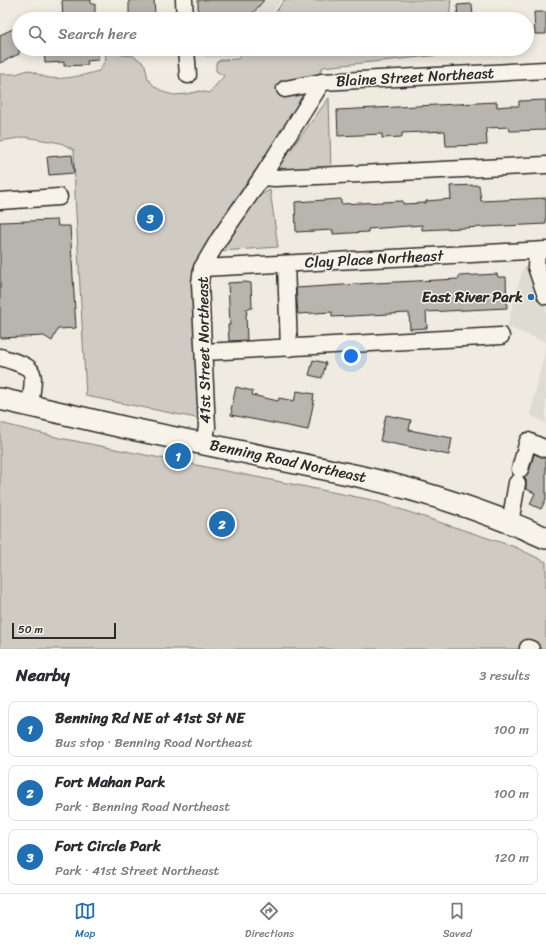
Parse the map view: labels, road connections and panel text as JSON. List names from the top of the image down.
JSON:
{
  "streets": {
    "main road": ["Benning Road Northeast"],
    "street": ["Blaine Street Northeast", "Clay Place Northeast", "41st Street Northeast"]
  },
  "crossings": [
    ["Blaine Street Northeast", "41st Street Northeast"],
    ["Clay Place Northeast", "41st Street Northeast"],
    ["41st Street Northeast", "Benning Road Northeast"]
  ],
  "places": ["East River Park"],
  "scale_bar": "50 m",
  "page": {
    "search": "Search here",
    "pins": ["3", "1", "2"],
    "scale": "50 m",
    "heading": ["Nearby", "3 results"],
    "list": [
      {
        "mark": "1",
        "name": "Benning Rd NE at 41st St NE",
        "note": "Bus stop · Benning Road Northeast",
        "value": "100 m"
      },
      {
        "mark": "2",
        "name": "Fort Mahan Park",
        "note": "Park · Benning Road Northeast",
        "value": "100 m"
      },
      {
        "mark": "3",
        "name": "Fort Circle Park",
        "note": "Park · 41st Street Northeast",
        "value": "120 m"
      }
    ],
    "nav": ["Map", "Directions", "Saved"]
  }
}
